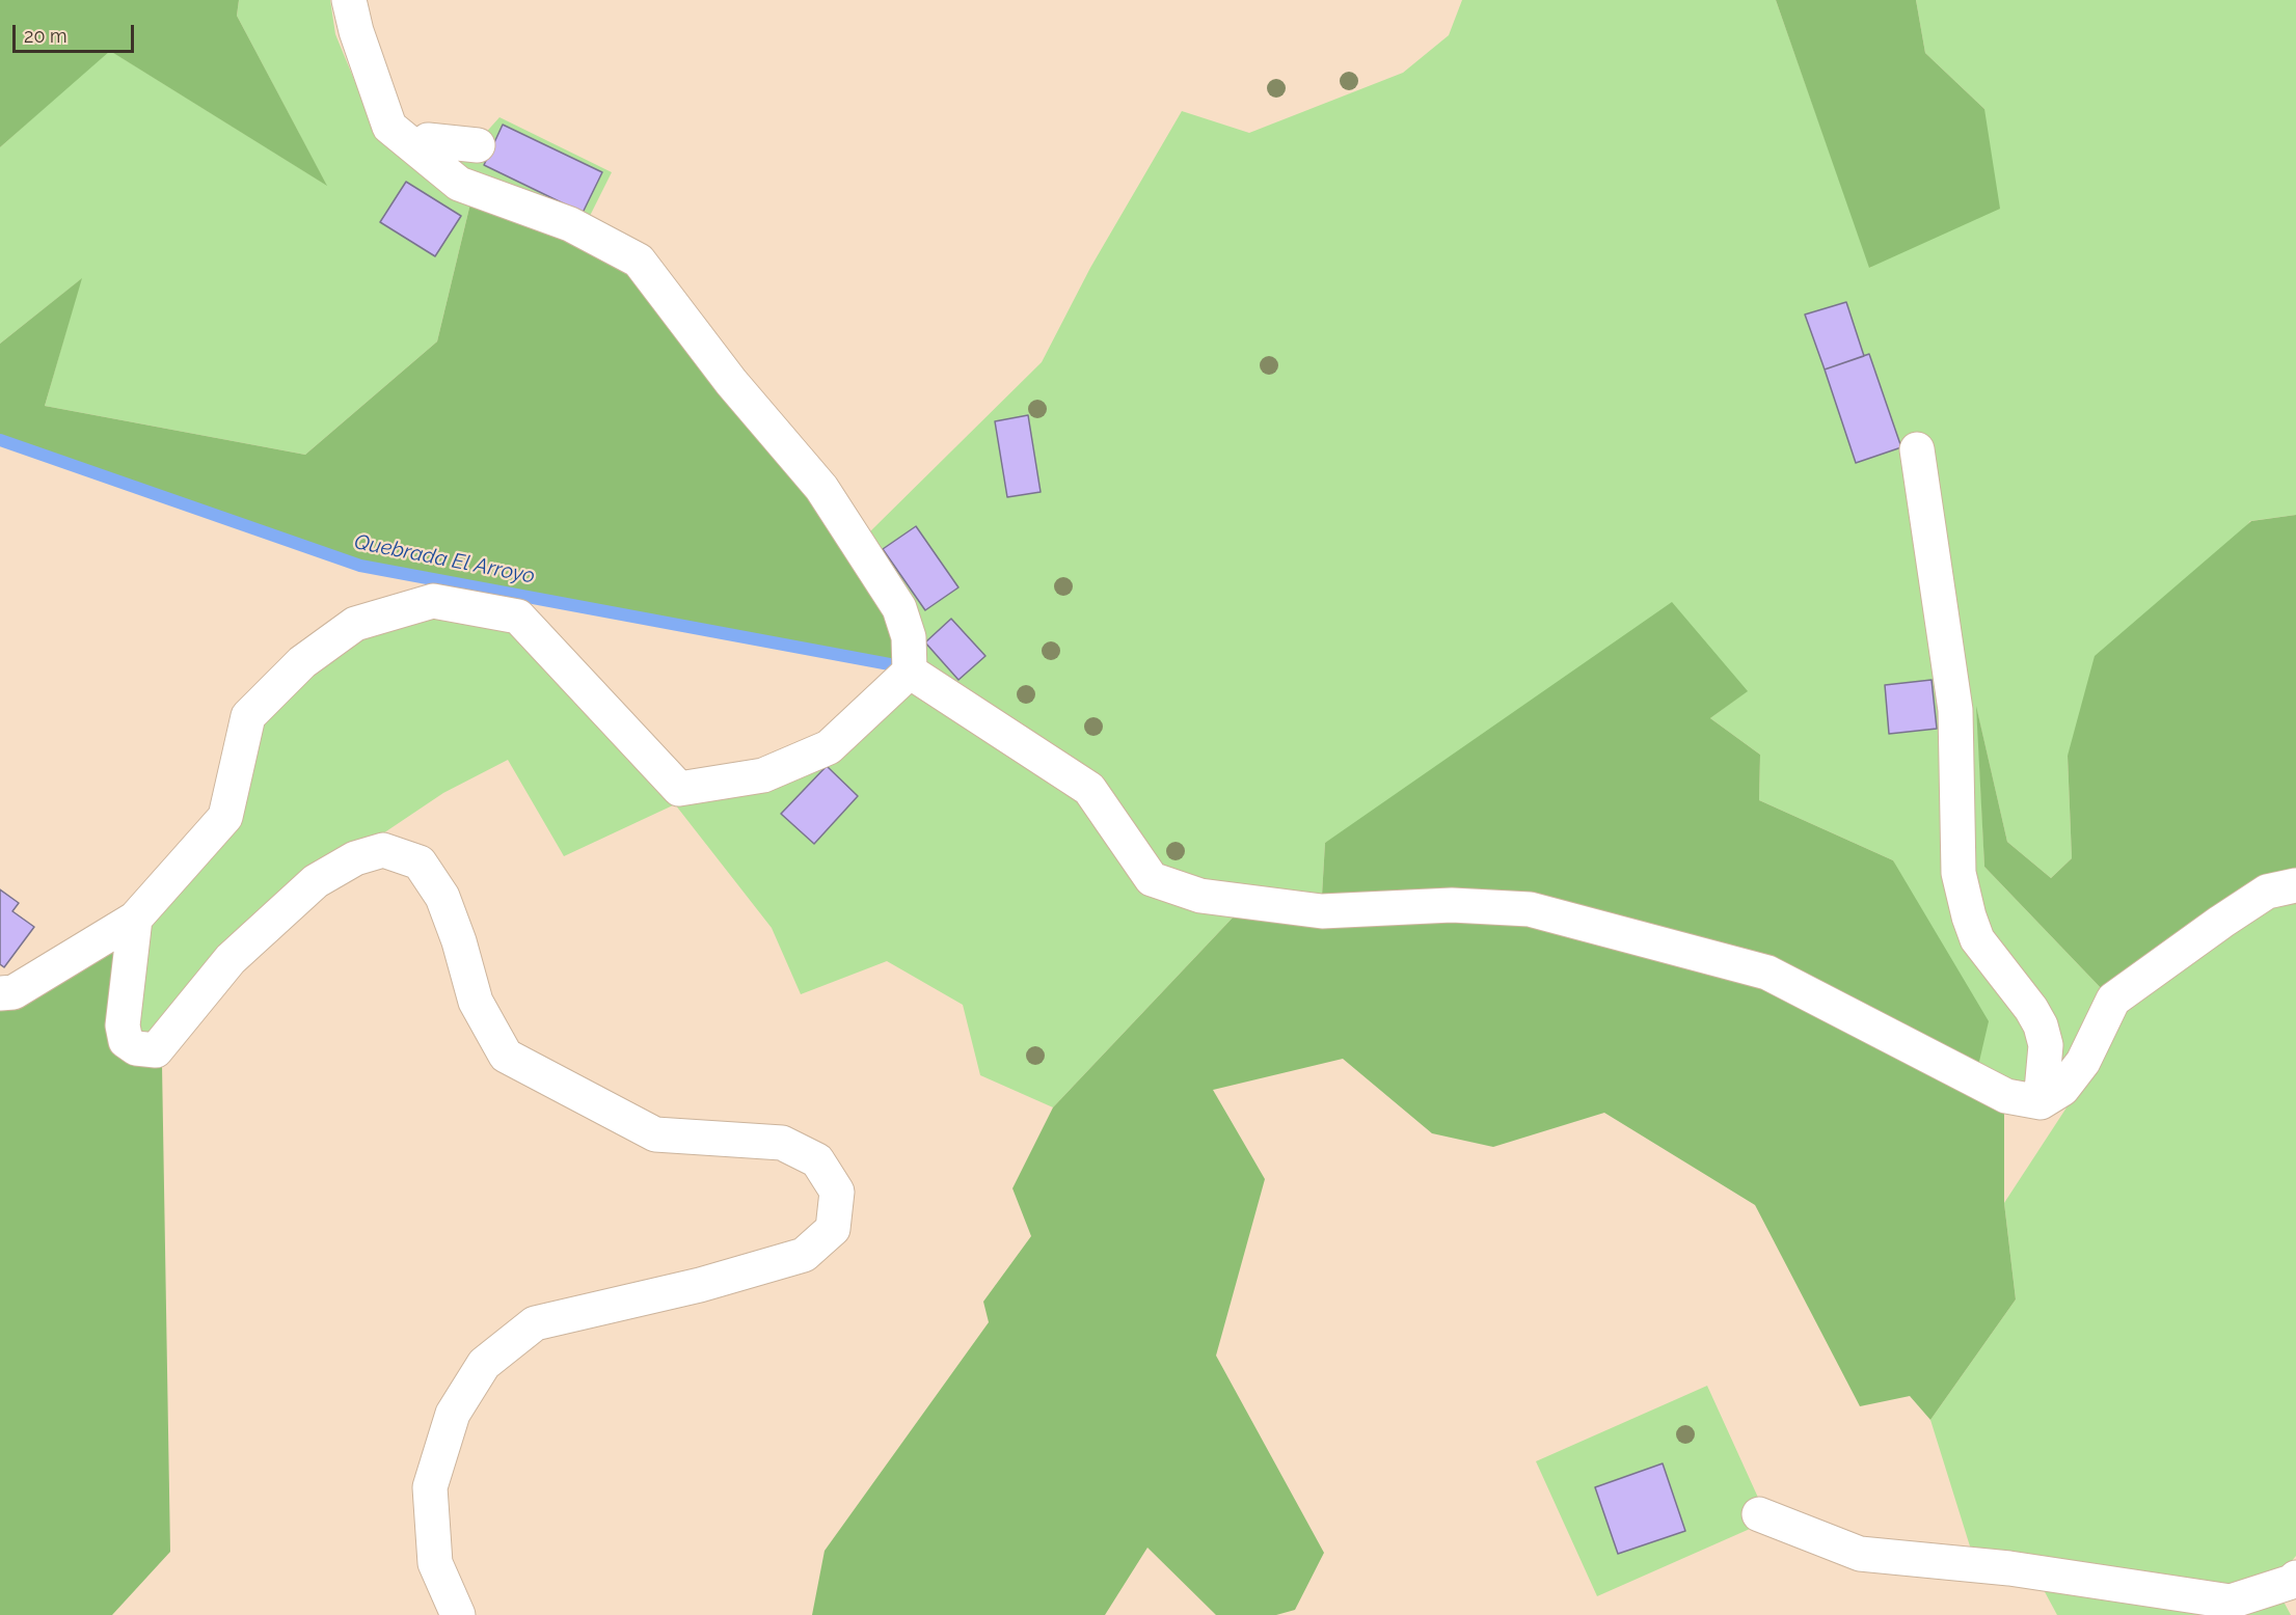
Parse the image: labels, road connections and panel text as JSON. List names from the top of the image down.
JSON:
{
  "water": ["Quebrada El Arroyo"],
  "scale_bar": "20 m"
}
